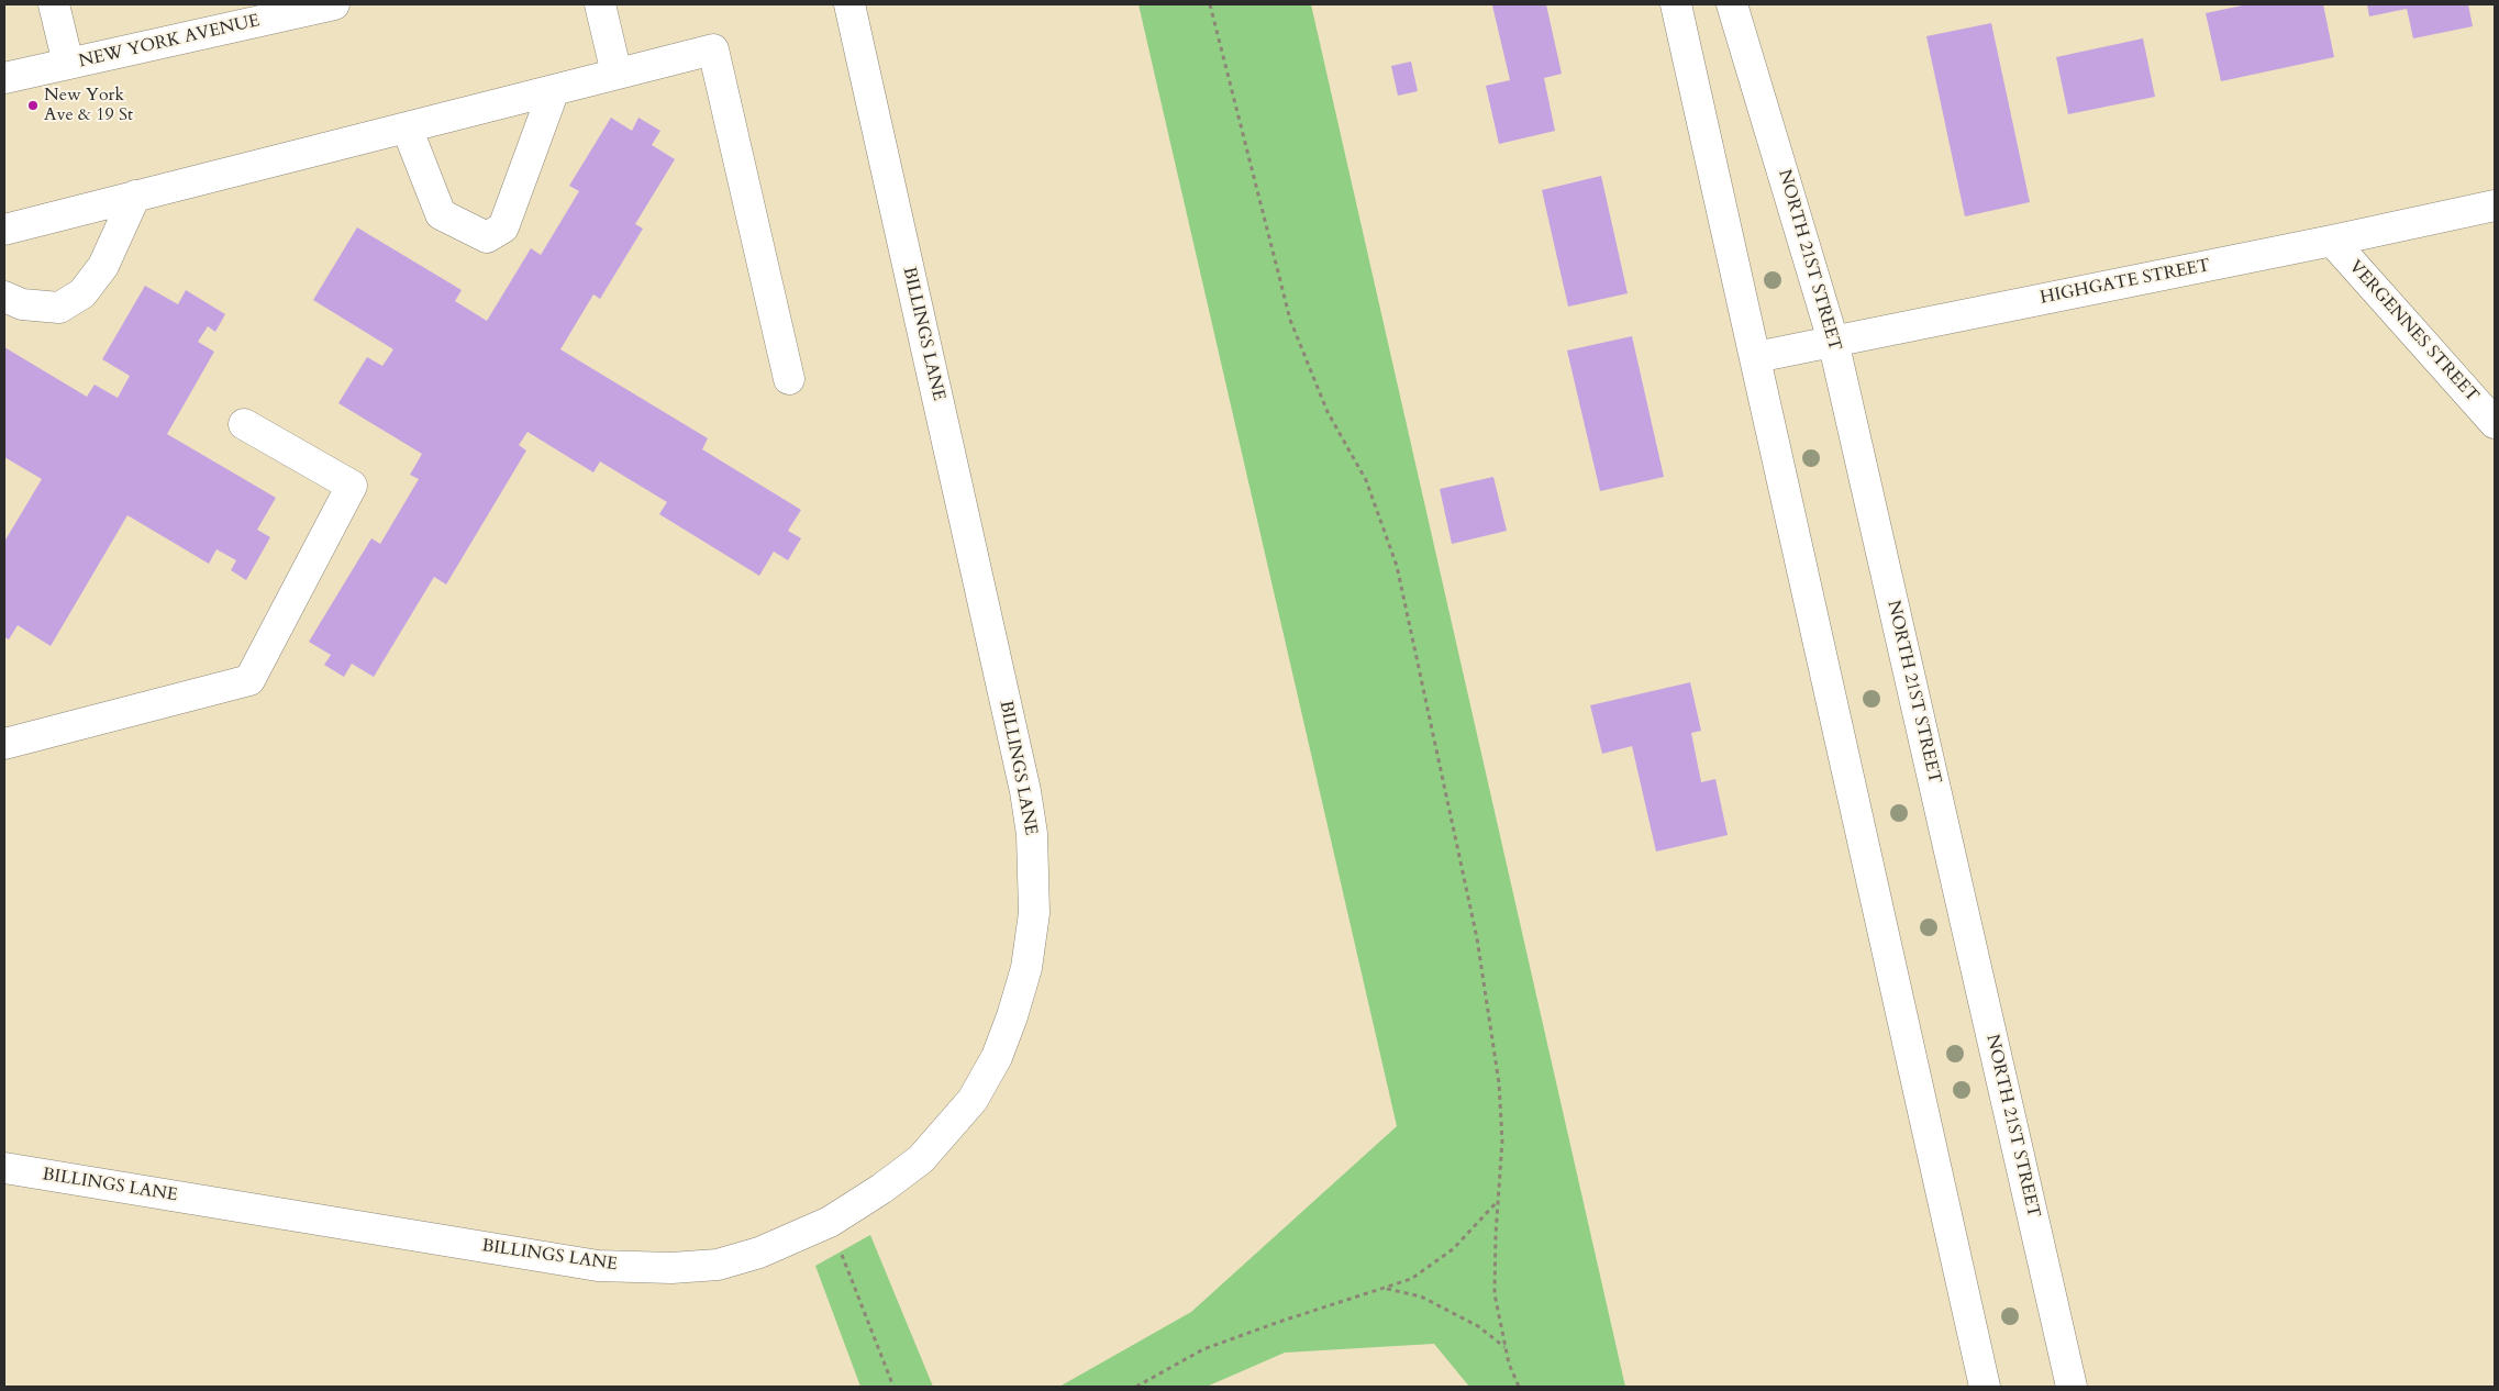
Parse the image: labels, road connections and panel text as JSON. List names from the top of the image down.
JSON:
{
  "streets": {
    "street": [
      "NEW YORK AVENUE",
      "NORTH 21ST STREET",
      "HIGHGATE STREET",
      "VERGENNES STREET",
      "BILLINGS LANE"
    ]
  },
  "crossings": [
    ["NORTH 21ST STREET", "HIGHGATE STREET"],
    ["HIGHGATE STREET", "VERGENNES STREET"]
  ],
  "places": ["New York Ave & 19 St"]
}
